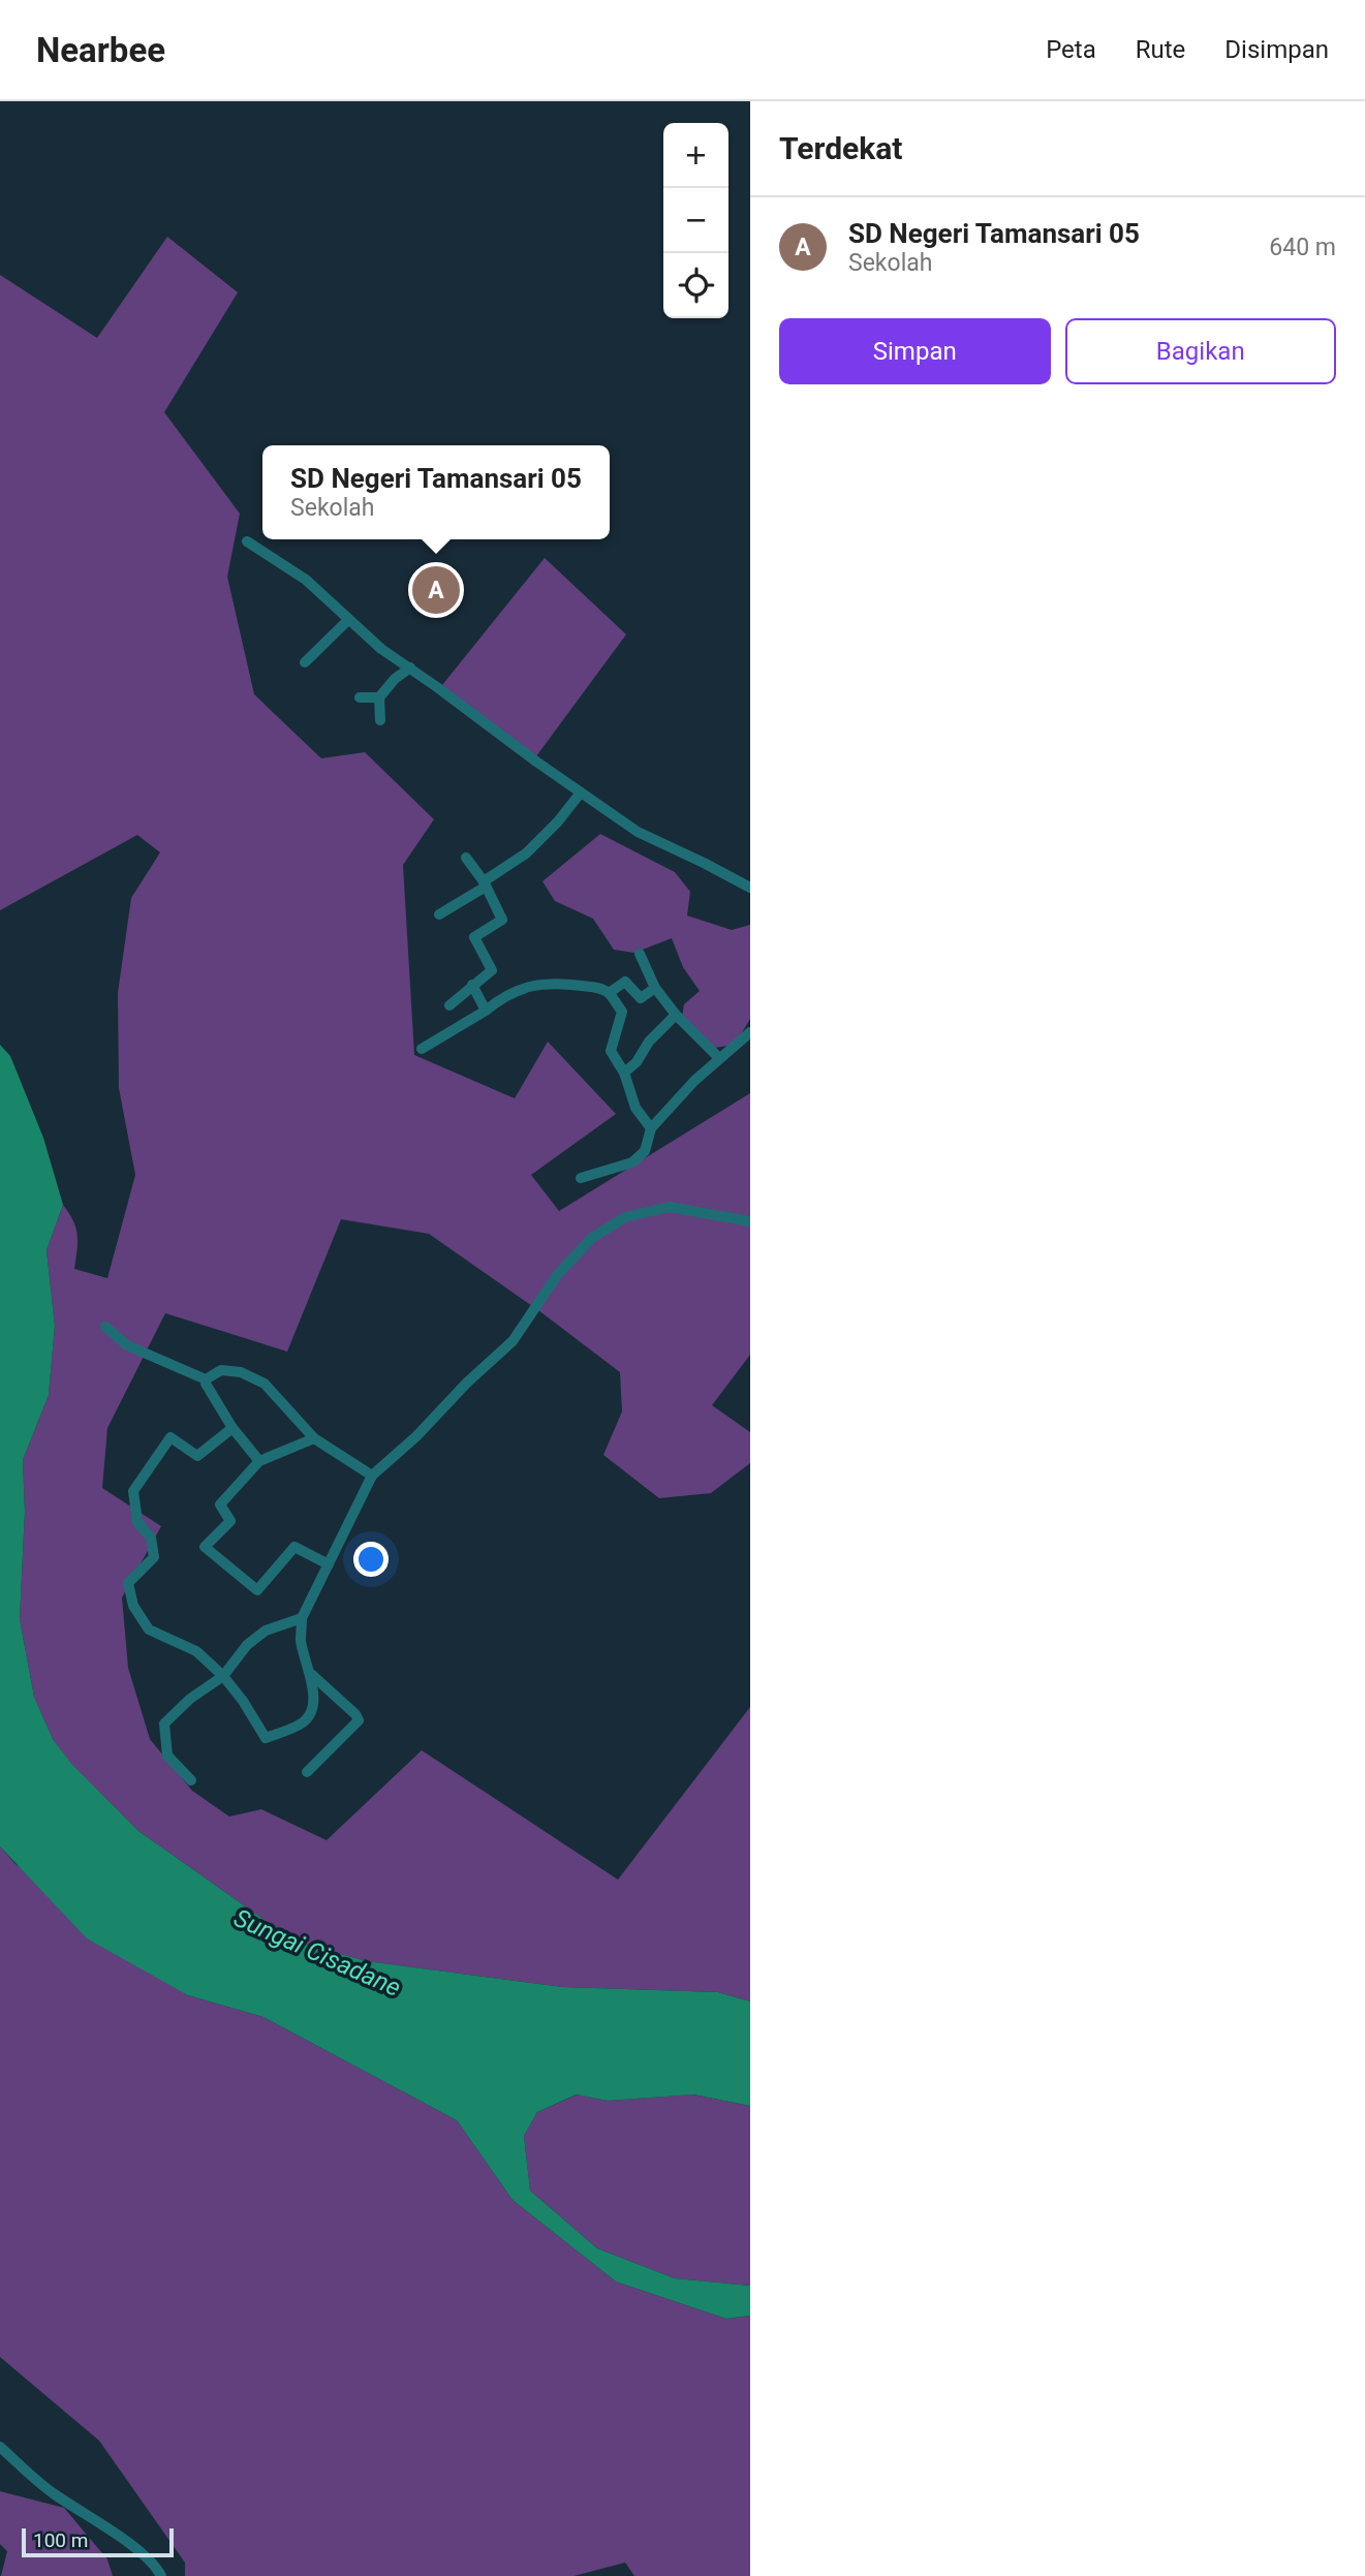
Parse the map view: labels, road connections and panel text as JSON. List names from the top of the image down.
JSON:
{
  "water": ["Sungai Cisadane"],
  "scale_bar": "100 m",
  "page": {
    "header": "Nearbee",
    "nav": ["Peta", "Rute", "Disimpan"],
    "heading": "Terdekat",
    "map_buttons": ["+", "−"],
    "list": [
      {
        "mark": "A",
        "name": "SD Negeri Tamansari 05",
        "note": "Sekolah",
        "value": "640 m"
      }
    ],
    "buttons": ["Simpan", "Bagikan"],
    "popup": ["SD Negeri Tamansari 05", "Sekolah"],
    "pins": "A",
    "scale": "100 m"
  }
}
